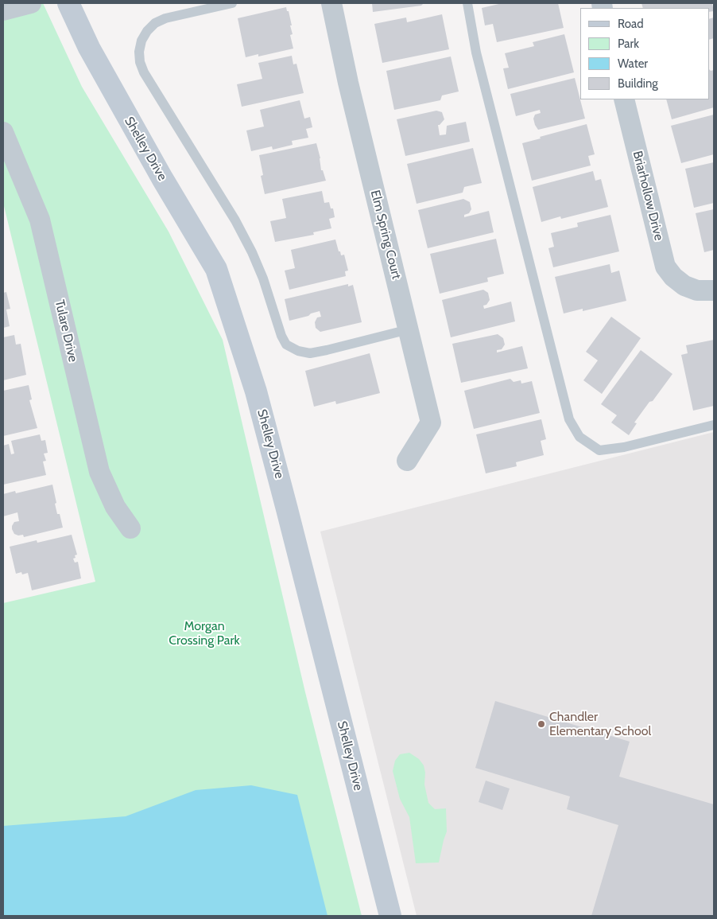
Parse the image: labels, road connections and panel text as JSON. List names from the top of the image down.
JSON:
{
  "streets": {
    "street": [
      "Shelley Drive",
      "Briarhollow Drive",
      "Elm Spring Court",
      "Tulare Drive"
    ]
  },
  "parks": ["Morgan Crossing Park"],
  "places": ["Chandler Elementary School"],
  "legend": [
    "Road",
    "Park",
    "Water",
    "Building"
  ]
}
